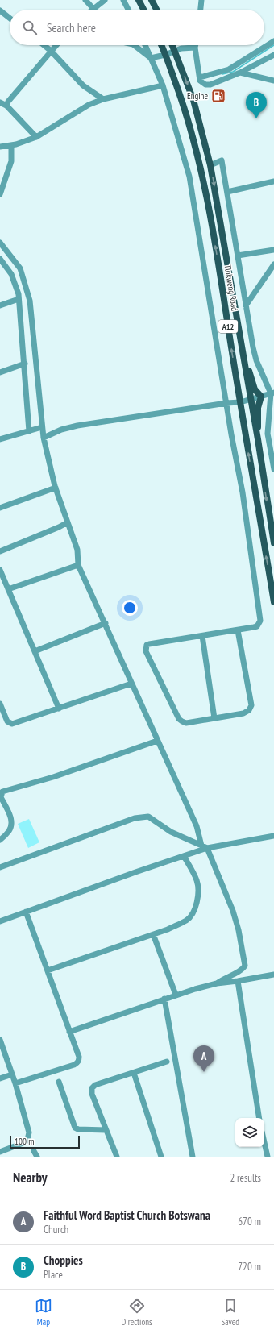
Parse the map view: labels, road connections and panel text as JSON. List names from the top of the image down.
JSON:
{
  "streets": {
    "main road": ["Tlokweng Road", "A12"]
  },
  "places": {
    "fuel station": ["Engine"]
  },
  "scale_bar": "100 m",
  "page": {
    "search": "Search here",
    "pins": ["B", "A"],
    "scale": "100 m",
    "heading": ["Nearby", "2 results"],
    "list": [
      {
        "mark": "A",
        "name": "Faithful Word Baptist Church Botswana",
        "note": "Church",
        "value": "670 m"
      },
      {
        "mark": "B",
        "name": "Choppies",
        "note": "Place",
        "value": "720 m"
      }
    ],
    "nav": ["Map", "Directions", "Saved"]
  }
}
